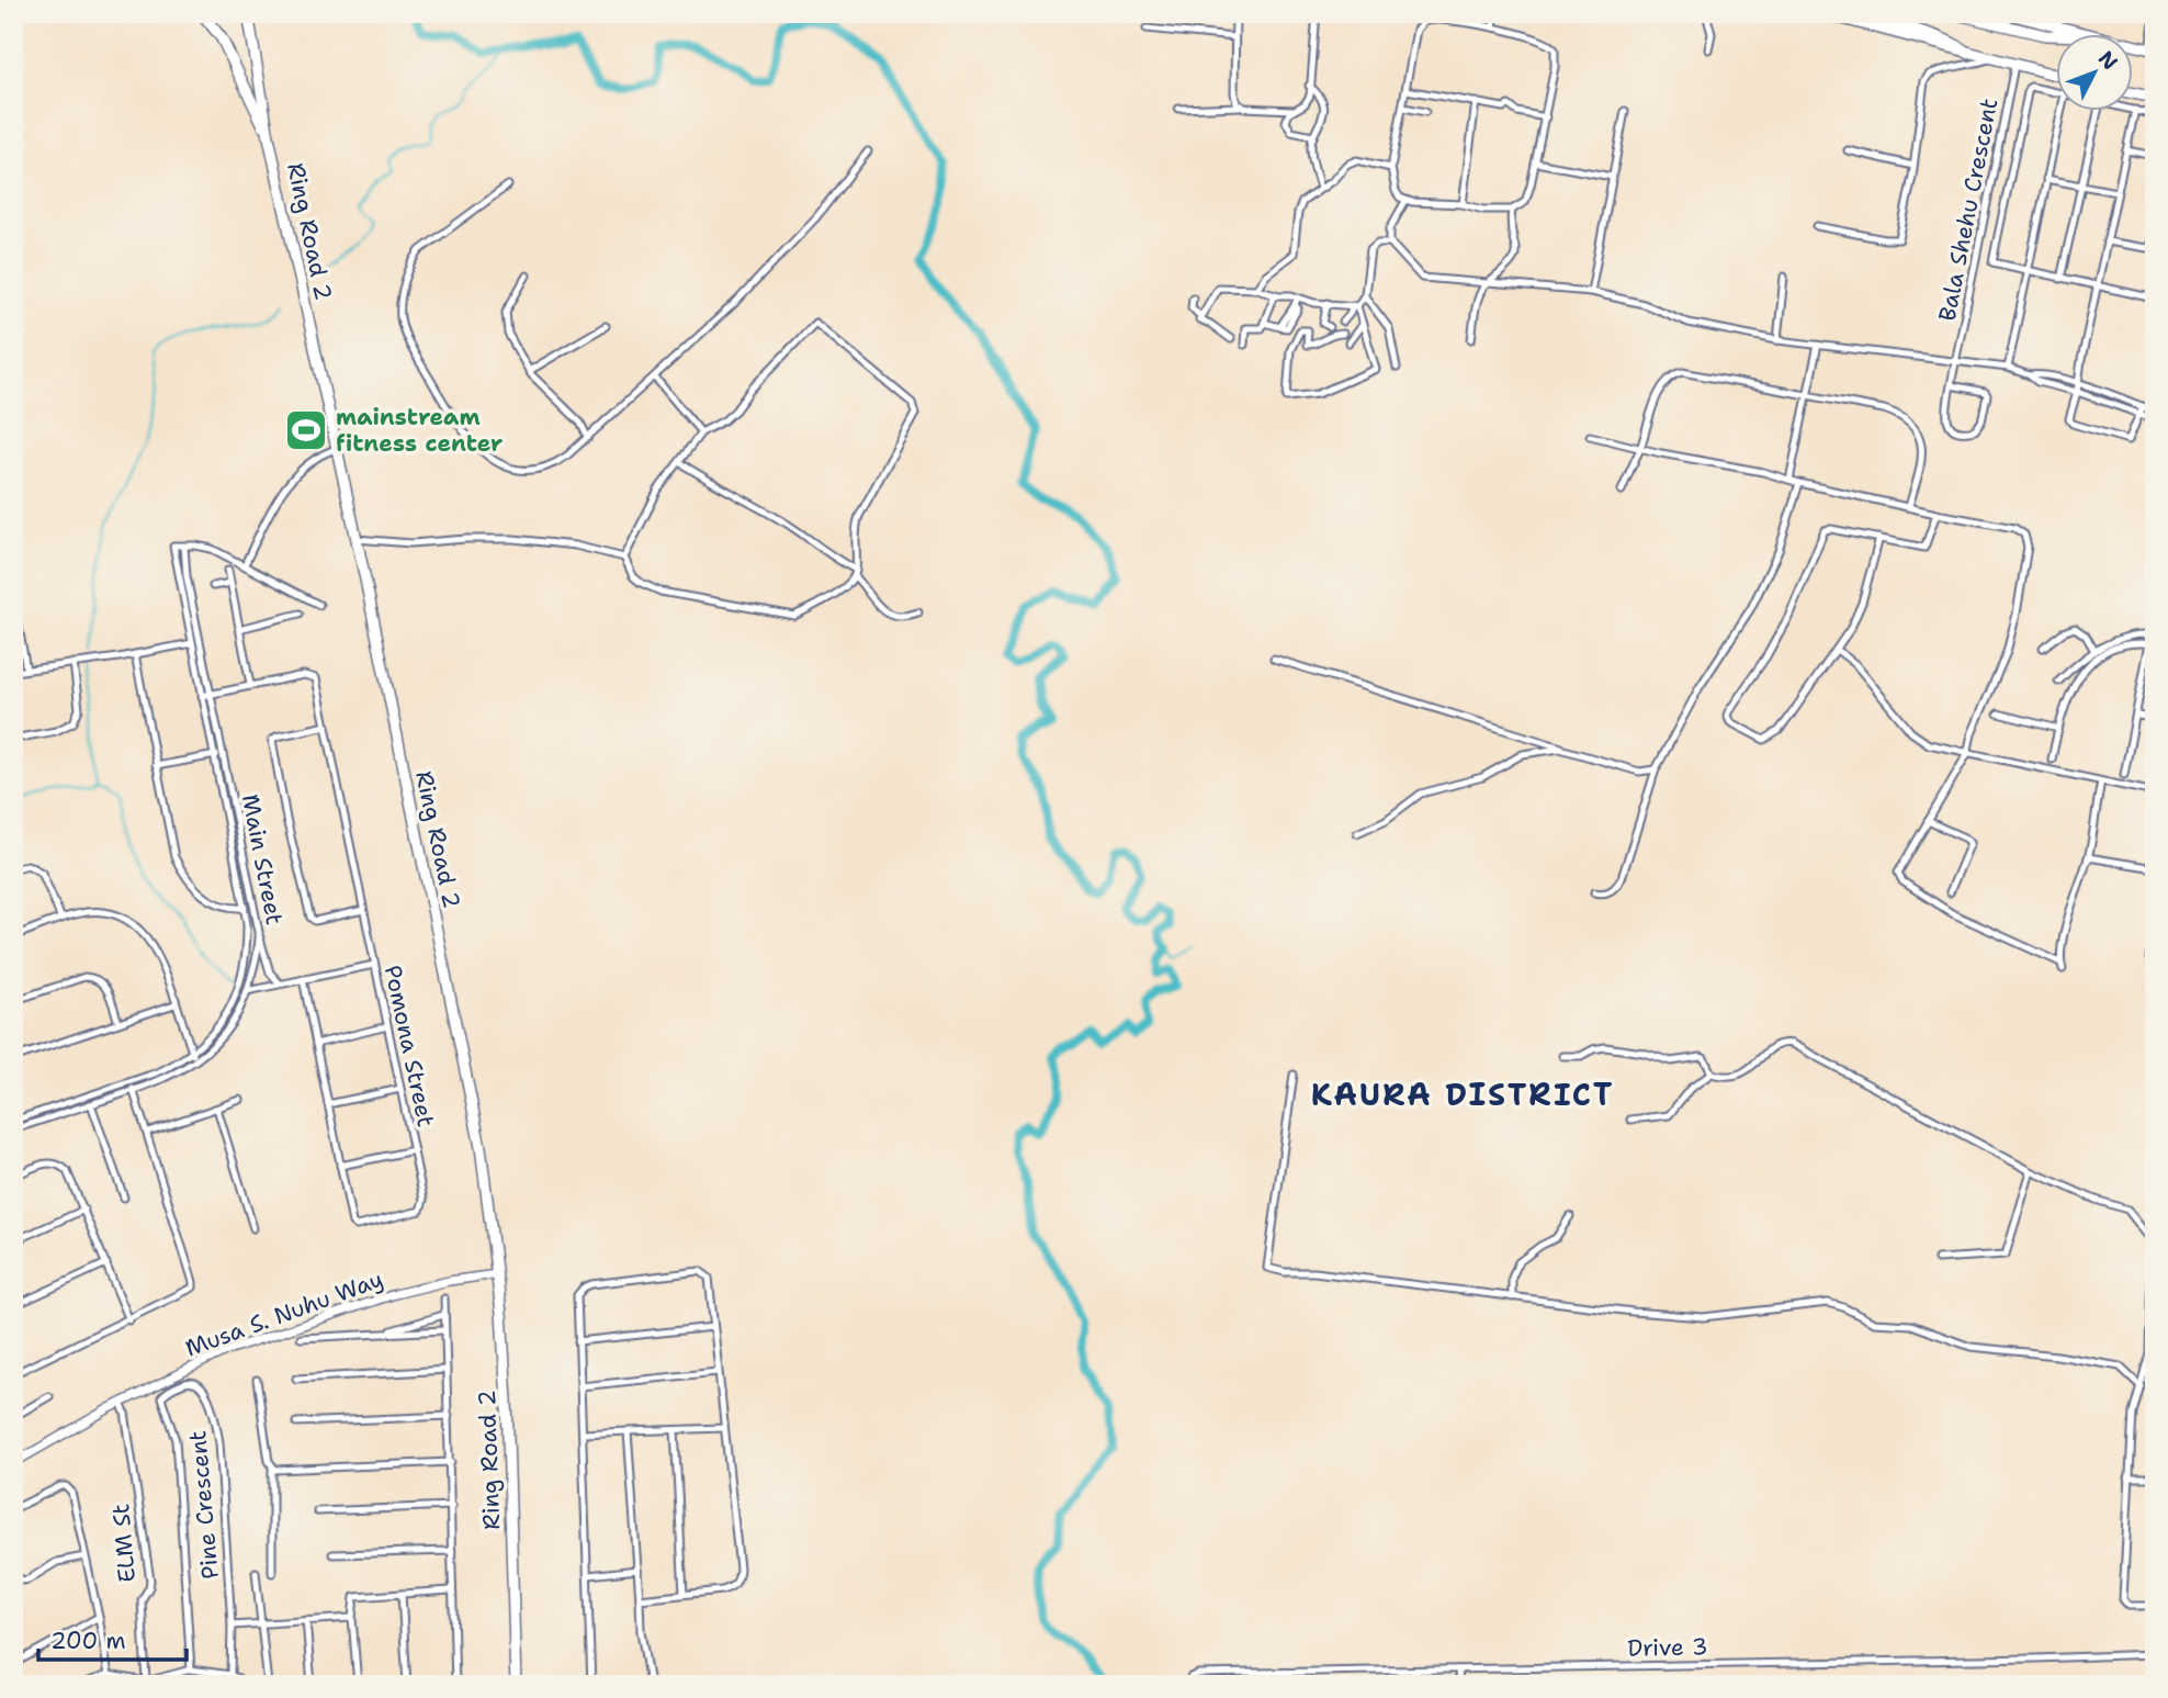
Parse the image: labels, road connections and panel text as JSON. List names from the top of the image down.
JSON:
{
  "streets": {
    "main road": ["Ring Road 2"],
    "street": [
      "Bala Shehu Crescent",
      "Main Street",
      "Pomona Street",
      "Musa S. Nuhu Way",
      "Pine Crescent",
      "ELM St",
      "Drive 3"
    ]
  },
  "crossings": [
    ["Ring Road 2", "Musa S. Nuhu Way"],
    ["Main Street", "Pomona Street"],
    ["Musa S. Nuhu Way", "ELM St"]
  ],
  "districts": ["KAURA DISTRICT"],
  "places": {
    "sports": ["mainstream fitness center"]
  },
  "scale_bar": "200 m",
  "north": "top right"
}
